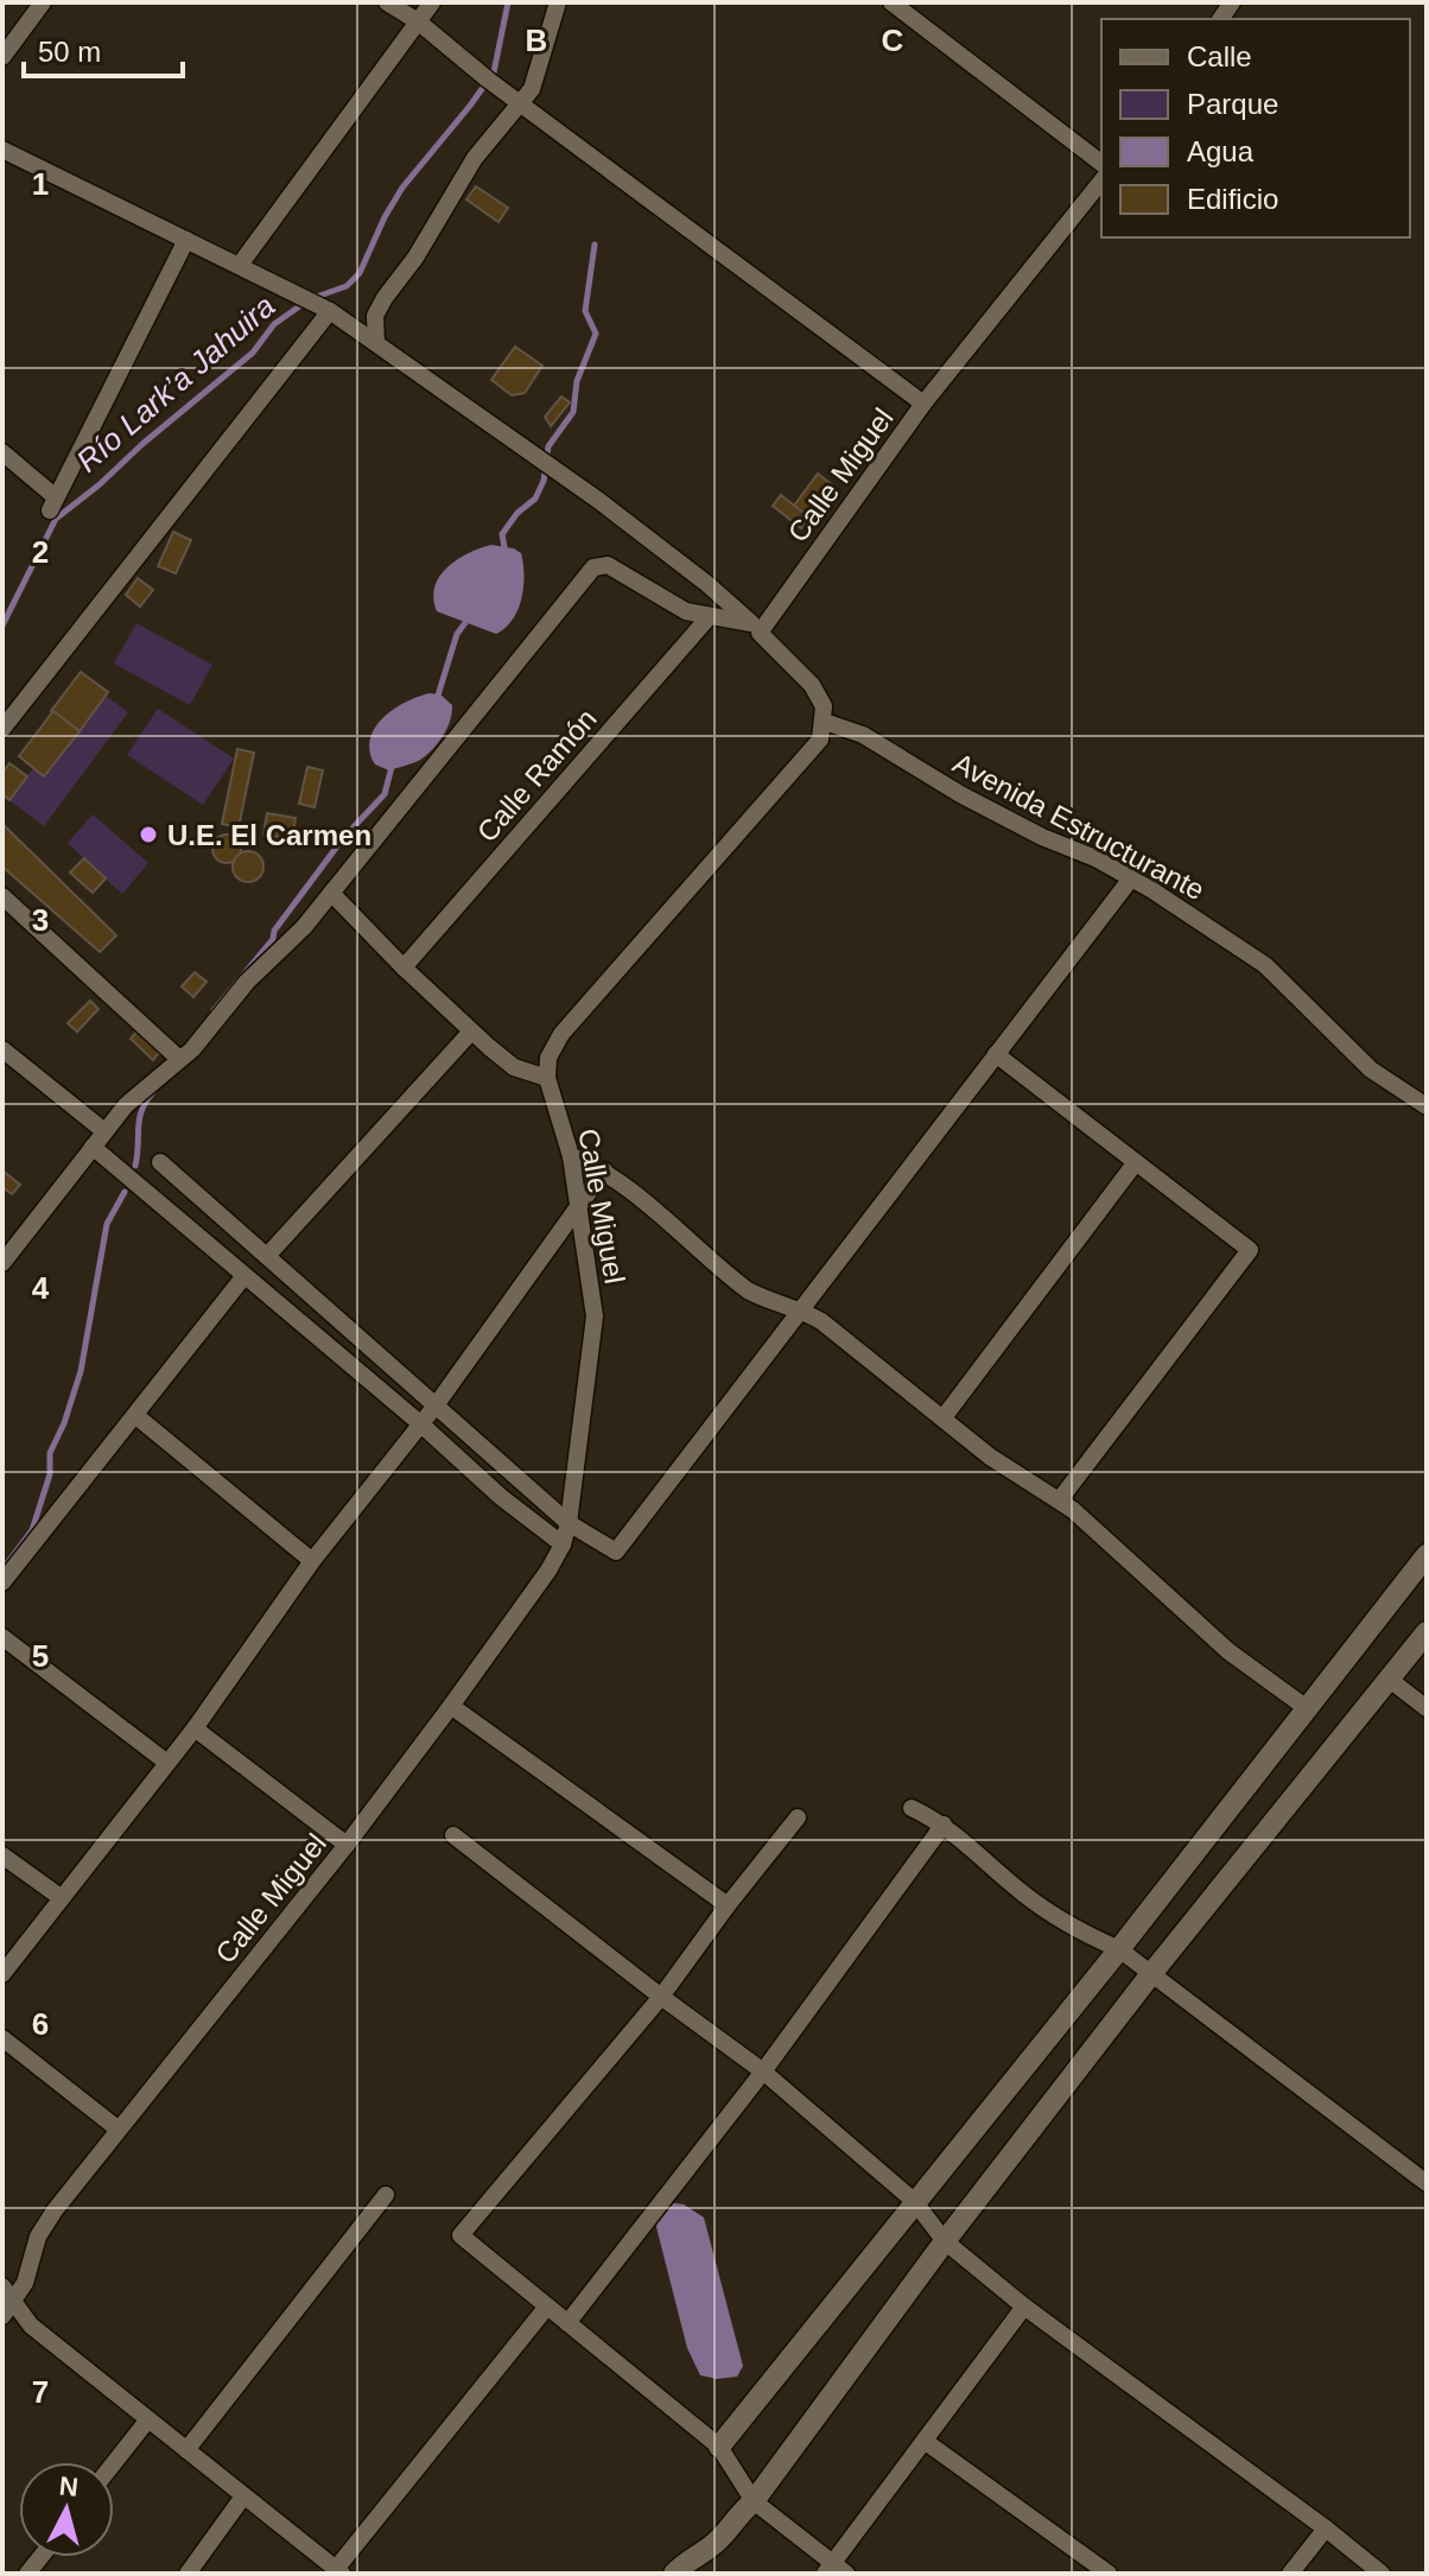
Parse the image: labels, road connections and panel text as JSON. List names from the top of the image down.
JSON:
{
  "streets": {
    "street": ["Calle Miguel", "Calle Ramón", "Avenida Estructurante"]
  },
  "water": ["Río Lark’a Jahuira"],
  "places": ["U.E. El Carmen"],
  "legend": [
    "Calle",
    "Parque",
    "Agua",
    "Edificio"
  ],
  "scale_bar": "50 m",
  "north": "top",
  "grid": {
    "columns": ["B", "C"],
    "rows": [
      "1",
      "2",
      "3",
      "4",
      "5",
      "6",
      "7"
    ]
  }
}
